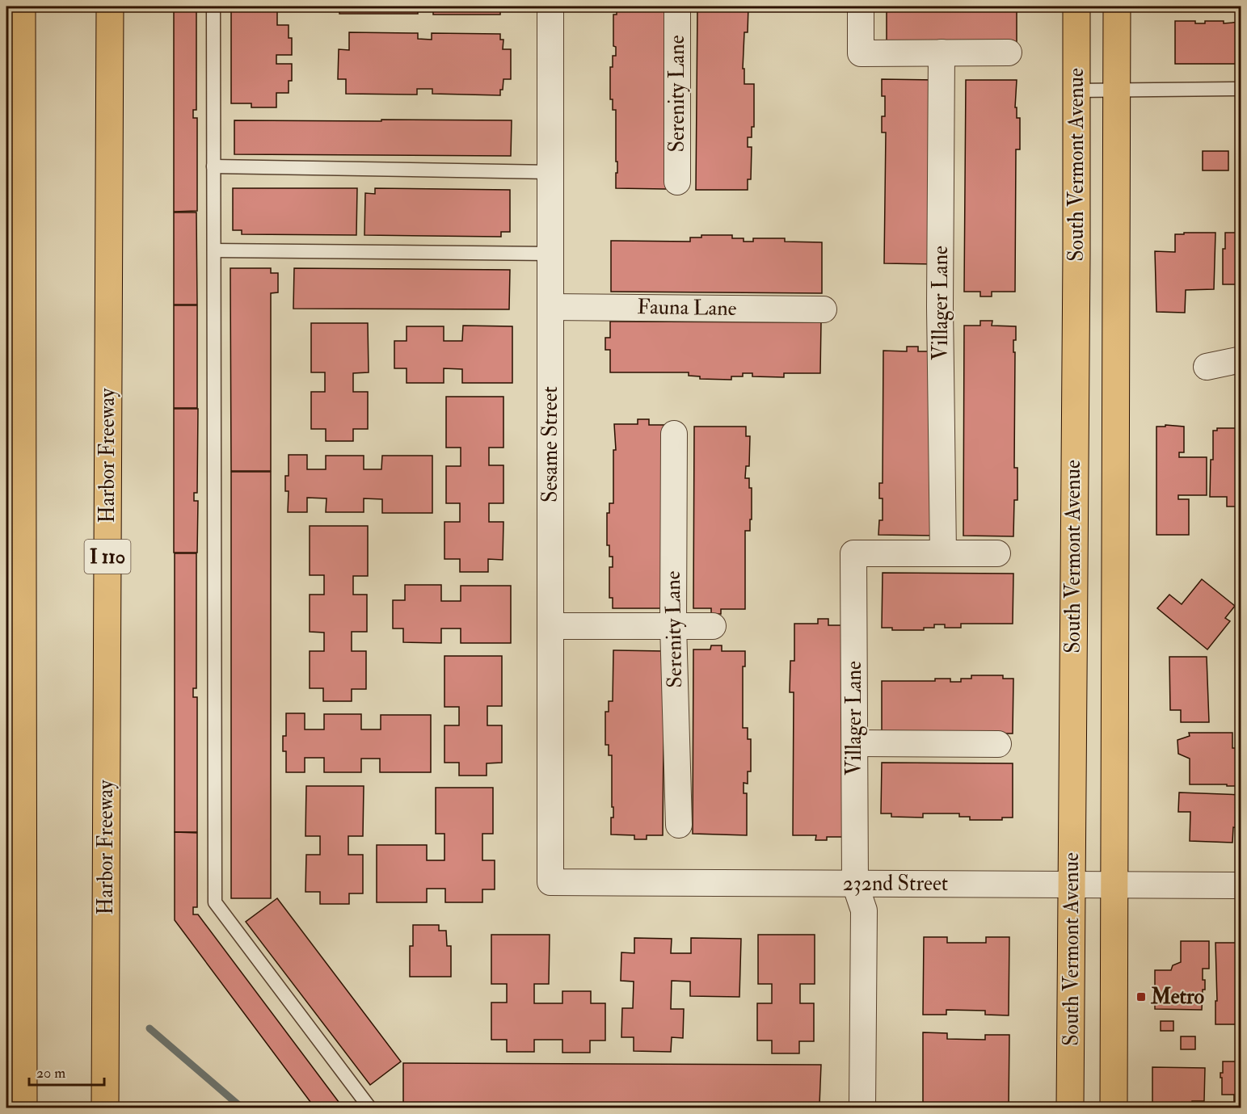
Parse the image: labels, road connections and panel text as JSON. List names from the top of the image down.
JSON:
{
  "streets": {
    "main road": ["South Vermont Avenue", "Harbor Freeway", "I 110"],
    "street": [
      "Serenity Lane",
      "Villager Lane",
      "Fauna Lane",
      "Sesame Street",
      "232nd Street"
    ]
  },
  "crossings": [
    ["South Vermont Avenue", "232nd Street"],
    ["Villager Lane", "232nd Street"],
    ["Fauna Lane", "Sesame Street"],
    ["Sesame Street", "232nd Street"]
  ],
  "places": {
    "transit": ["Metro"]
  },
  "scale_bar": "20 m"
}
